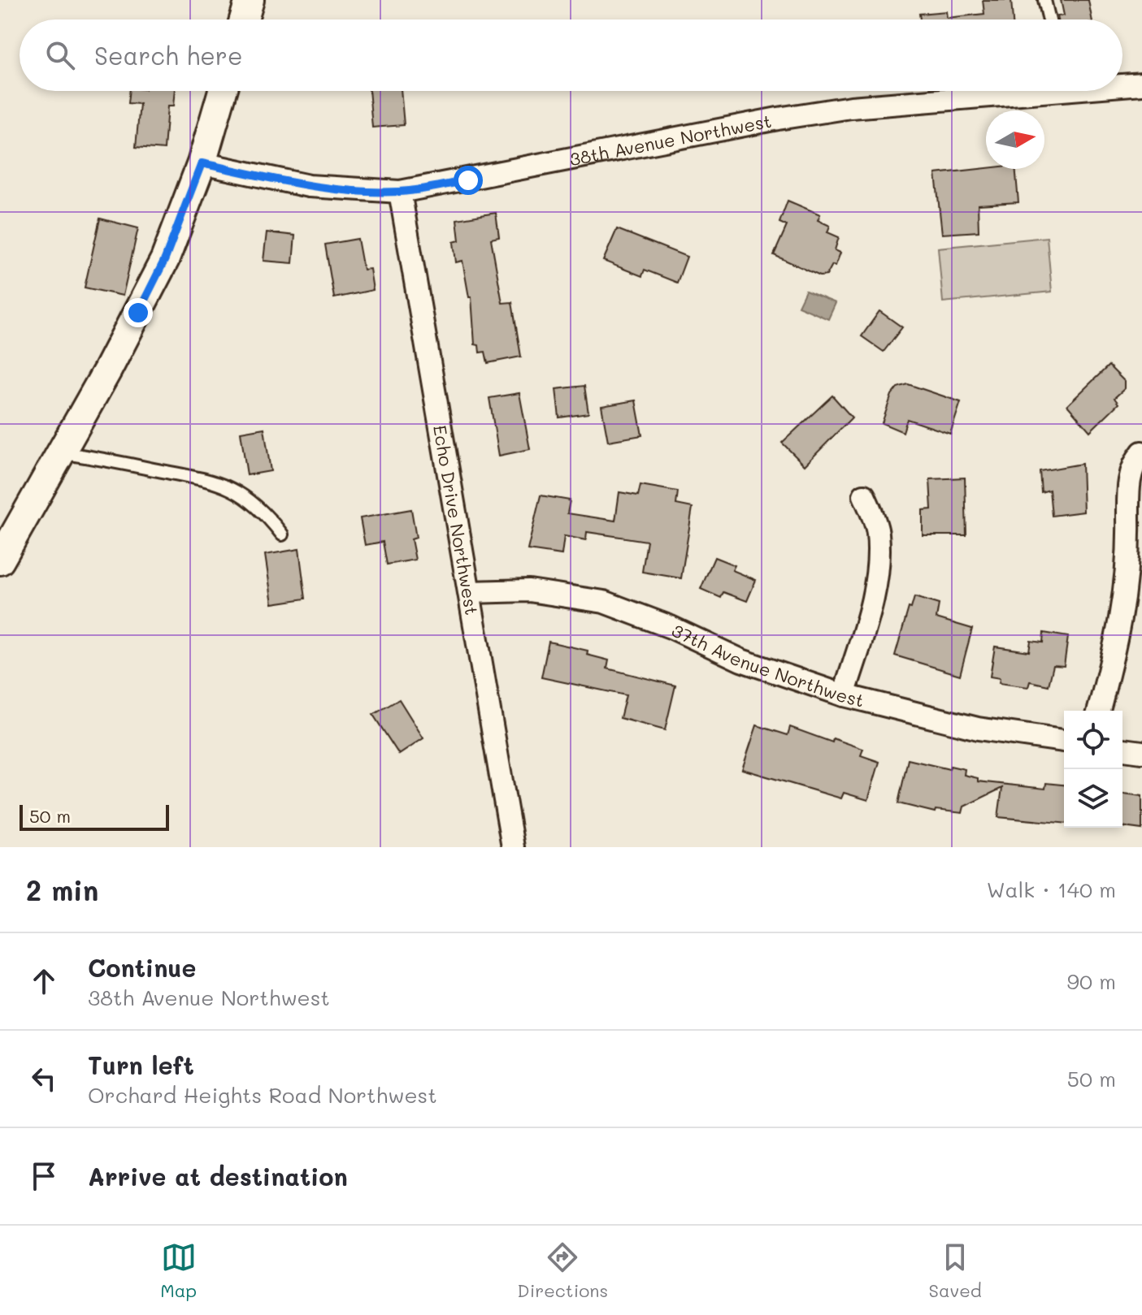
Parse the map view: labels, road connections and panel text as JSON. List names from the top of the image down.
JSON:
{
  "streets": {
    "street": ["38th Avenue Northwest", "Echo Drive Northwest", "37th Avenue Northwest"]
  },
  "crossings": [
    ["38th Avenue Northwest", "Echo Drive Northwest"],
    ["Echo Drive Northwest", "37th Avenue Northwest"]
  ],
  "scale_bar": "50 m",
  "north": "right",
  "page": {
    "search": "Search here",
    "scale": "50 m",
    "heading": ["2 min", "Walk · 140 m"],
    "list": [
      ["Continue", "38th Avenue Northwest", "90 m"],
      ["Turn left", "Orchard Heights Road Northwest", "50 m"],
      "Arrive at destination"
    ],
    "nav": ["Map", "Directions", "Saved"]
  }
}
